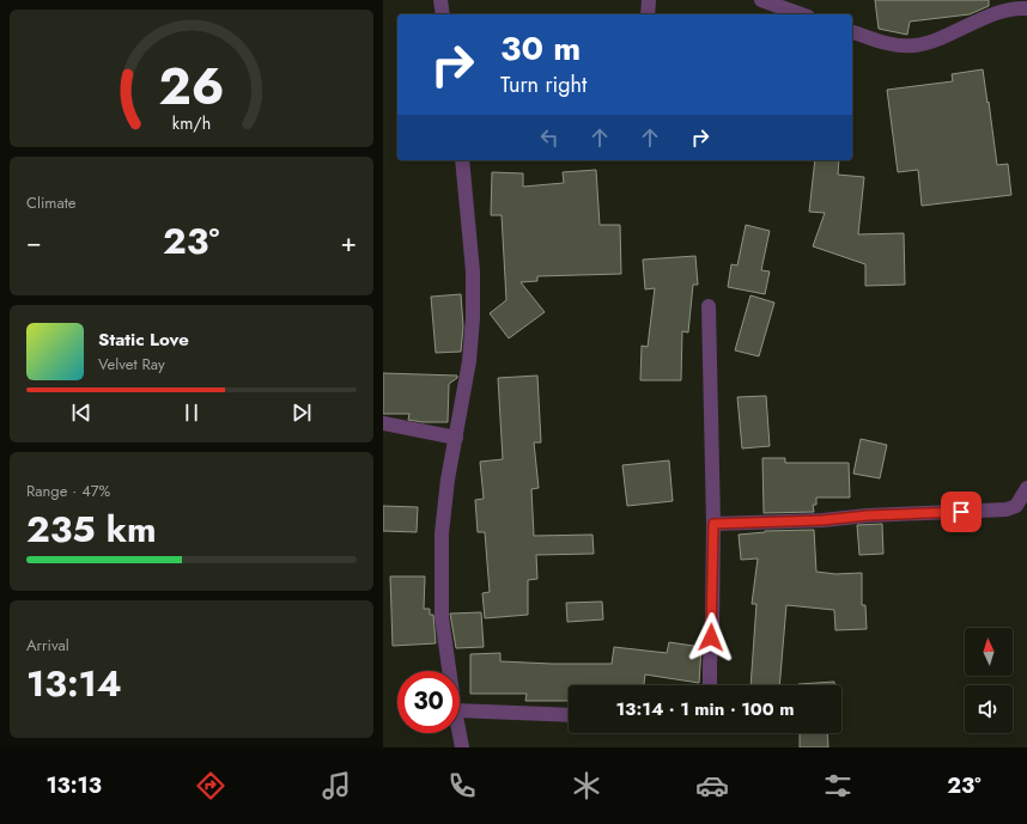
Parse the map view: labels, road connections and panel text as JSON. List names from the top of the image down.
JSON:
{
  "north": "top",
  "page": {
    "turn": ["30 m", "Turn right"],
    "tile": [
      "Climate",
      ["Range · 47%", "235 km"],
      ["Arrival", "13:14"]
    ],
    "heat": ["−", "23°", "+"],
    "song": ["Static Love", "Velvet Ray"],
    "limit": "30",
    "trip": "13:14 · 1 min · 100 m",
    "tabs": ["13:13", "23°"],
    "gauge": ["26", "km/h"]
  }
}
